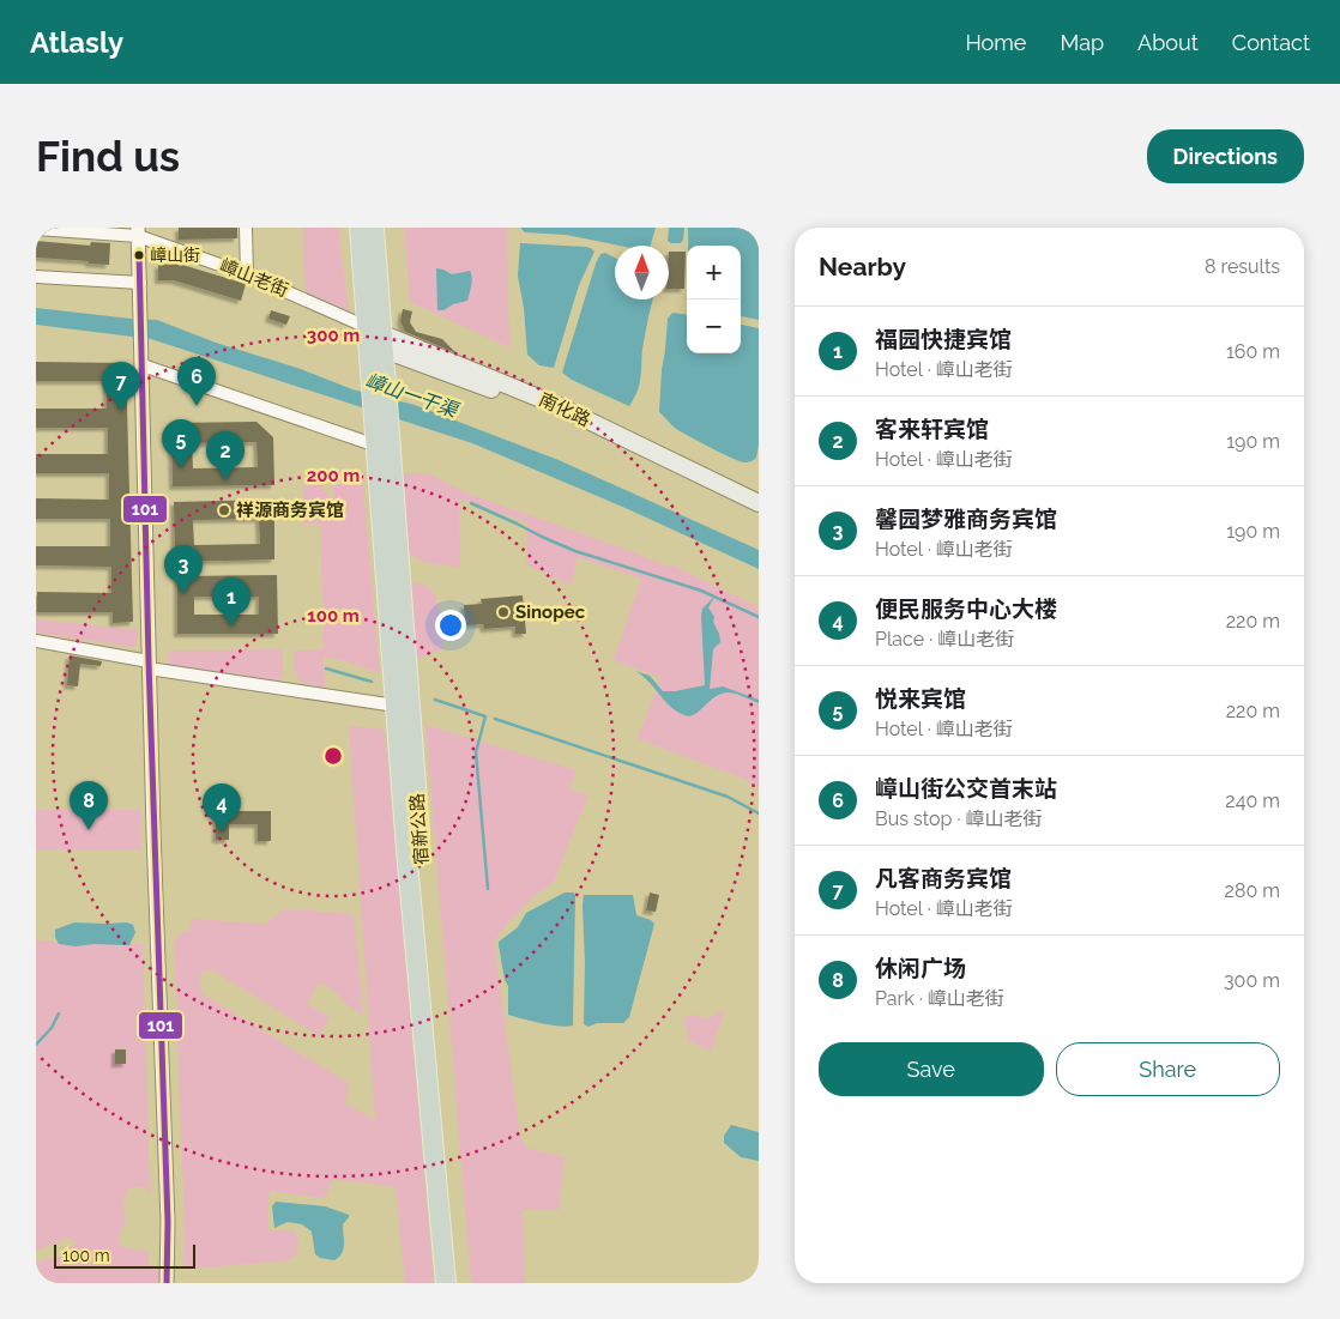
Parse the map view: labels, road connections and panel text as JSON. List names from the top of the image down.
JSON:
{
  "streets": {
    "highway": ["宿新公路"],
    "main road": ["南化路"],
    "street": ["嶂山老街"]
  },
  "crossings": [
    ["嶂山老街", "南化路"],
    ["嶂山老街", "宿新公路"],
    ["南化路", "宿新公路"]
  ],
  "water": ["嶂山一干渠"],
  "places": ["嶂山街", "祥源商务宾馆", "Sinopec"],
  "lines": ["transit line 101"],
  "scale_bar": "100 m",
  "north": "top",
  "page": {
    "header": "Atlasly",
    "nav": [
      "Home",
      "Map",
      "About",
      "Contact"
    ],
    "buttons": [
      "Directions",
      ["Save", "Share"]
    ],
    "title": "Find us",
    "heading": ["Nearby", "8 results"],
    "map_buttons": ["+", "−"],
    "list": [
      {
        "mark": "1",
        "name": "福园快捷宾馆",
        "note": "Hotel · 嶂山老街",
        "value": "160 m"
      },
      {
        "mark": "2",
        "name": "客来轩宾馆",
        "note": "Hotel · 嶂山老街",
        "value": "190 m"
      },
      {
        "mark": "3",
        "name": "馨园梦雅商务宾馆",
        "note": "Hotel · 嶂山老街",
        "value": "190 m"
      },
      {
        "mark": "4",
        "name": "便民服务中心大楼",
        "note": "Place · 嶂山老街",
        "value": "220 m"
      },
      {
        "mark": "5",
        "name": "悦来宾馆",
        "note": "Hotel · 嶂山老街",
        "value": "220 m"
      },
      {
        "mark": "6",
        "name": "嶂山街公交首末站",
        "note": "Bus stop · 嶂山老街",
        "value": "240 m"
      },
      {
        "mark": "7",
        "name": "凡客商务宾馆",
        "note": "Hotel · 嶂山老街",
        "value": "280 m"
      },
      {
        "mark": "8",
        "name": "休闲广场",
        "note": "Park · 嶂山老街",
        "value": "300 m"
      }
    ],
    "pins": [
      "6",
      "7",
      "5",
      "2",
      "3",
      "1",
      "8",
      "4"
    ],
    "scale": "100 m"
  },
  "rings": ["300 m", "200 m", "100 m"]
}
